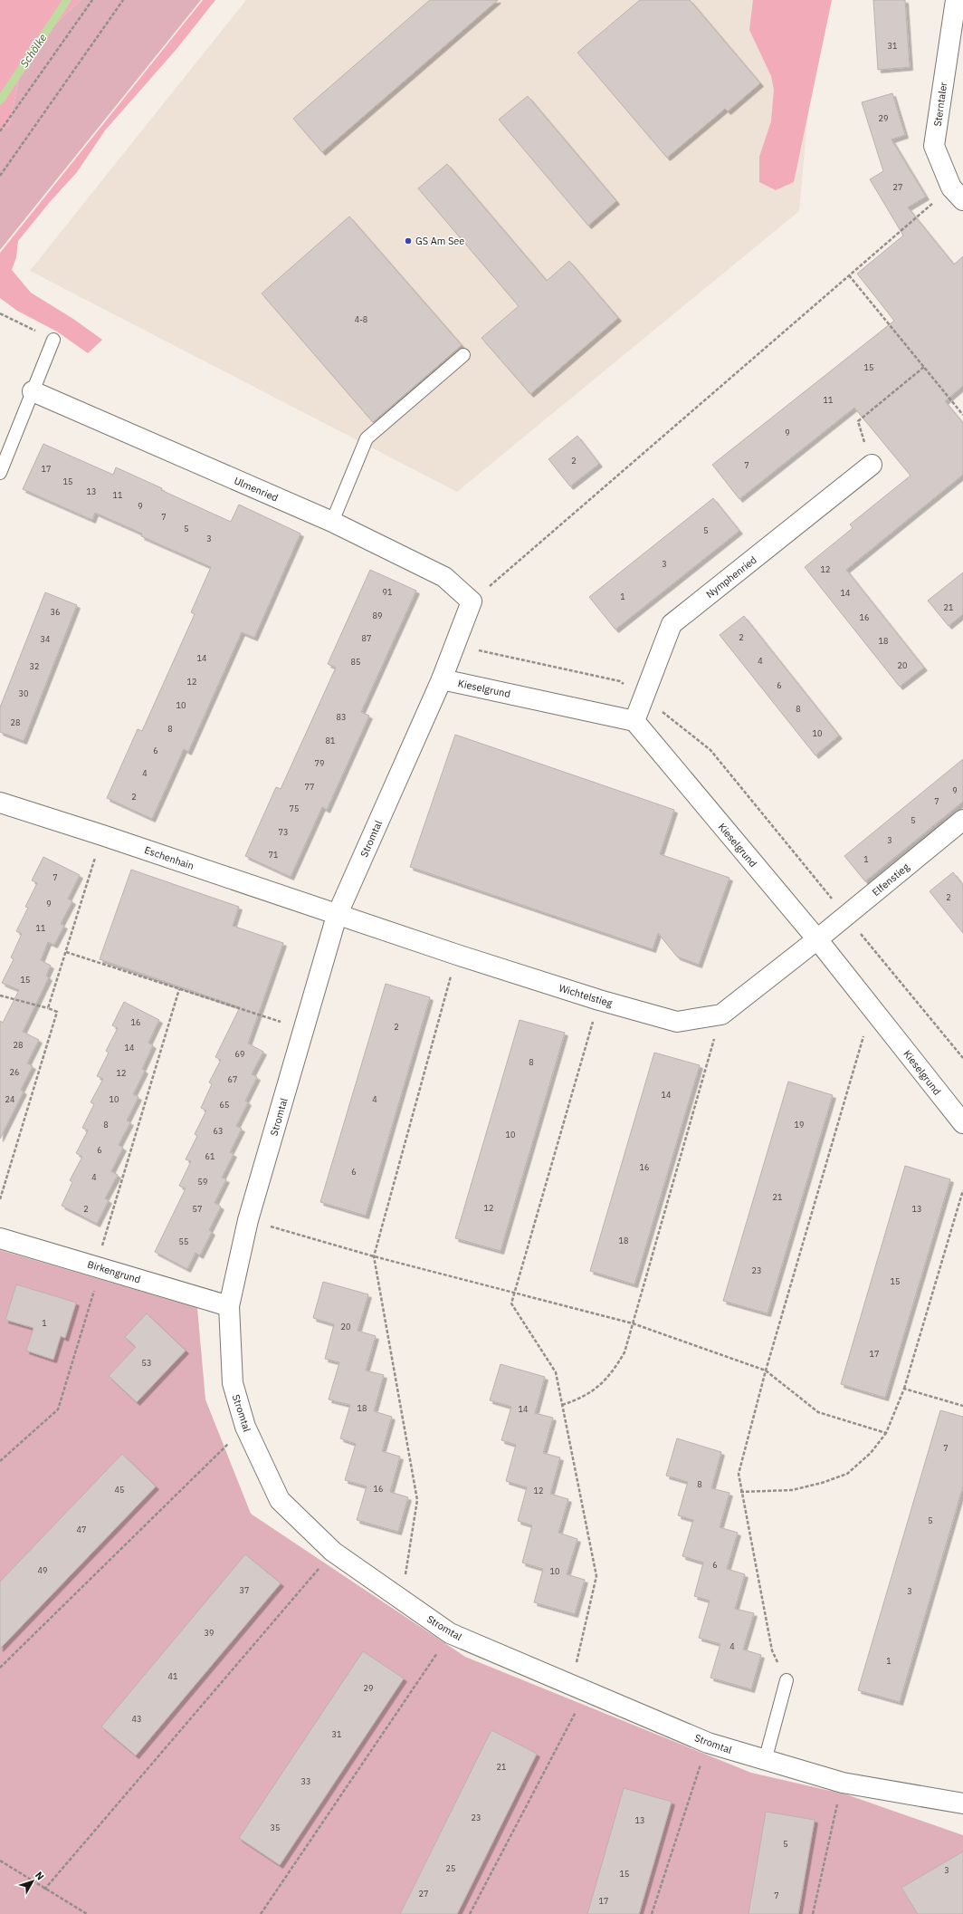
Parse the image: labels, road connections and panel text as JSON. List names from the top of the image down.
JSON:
{
  "streets": {
    "street": [
      "Sterntaler",
      "Ulmenried",
      "Nymphenried",
      "Kieselgrund",
      "Stromtal",
      "Eschenhain",
      "Elfenstieg",
      "Wichtelstieg",
      "Birkengrund"
    ]
  },
  "crossings": [
    ["Ulmenried", "Stromtal"],
    ["Nymphenried", "Kieselgrund"],
    ["Kieselgrund", "Stromtal"],
    ["Kieselgrund", "Elfenstieg"],
    ["Kieselgrund", "Wichtelstieg"],
    ["Stromtal", "Eschenhain"],
    ["Stromtal", "Wichtelstieg"],
    ["Stromtal", "Birkengrund"],
    ["Eschenhain", "Wichtelstieg"],
    ["Elfenstieg", "Wichtelstieg"]
  ],
  "water": ["Schölke"],
  "places": ["GS Am See"],
  "house_numbers": [
    "31",
    "29",
    "27",
    "4-8",
    "15",
    "11",
    "9",
    "2",
    "7",
    "17",
    "15",
    "13",
    "11",
    "9",
    "7",
    "5",
    "5",
    "3",
    "3",
    "12",
    "91",
    "14",
    "1",
    "21",
    "36",
    "89",
    "16",
    "2",
    "87",
    "34",
    "18",
    "14",
    "4",
    "85",
    "20",
    "32",
    "12",
    "6",
    "30",
    "10",
    "8",
    "83",
    "28",
    "8",
    "10",
    "81",
    "6",
    "79",
    "4",
    "77",
    "9",
    "2",
    "7",
    "75",
    "5",
    "73",
    "3",
    "71",
    "1",
    "7",
    "2",
    "9",
    "11",
    "15",
    "16",
    "2",
    "28",
    "14",
    "69",
    "8",
    "26",
    "12",
    "67",
    "14",
    "24",
    "10",
    "4",
    "65",
    "8",
    "19",
    "63",
    "10",
    "6",
    "61",
    "16",
    "6",
    "4",
    "59",
    "21",
    "12",
    "2",
    "57",
    "13",
    "18",
    "55",
    "23",
    "15",
    "1",
    "20",
    "17",
    "53",
    "18",
    "14",
    "7",
    "8",
    "16",
    "45",
    "12",
    "5",
    "47",
    "6",
    "49",
    "10",
    "37",
    "3",
    "39",
    "4",
    "1",
    "41",
    "29",
    "43",
    "31",
    "21",
    "33",
    "23",
    "13",
    "35",
    "5",
    "25",
    "3",
    "15",
    "27",
    "7",
    "17"
  ],
  "north": "top right"
}
